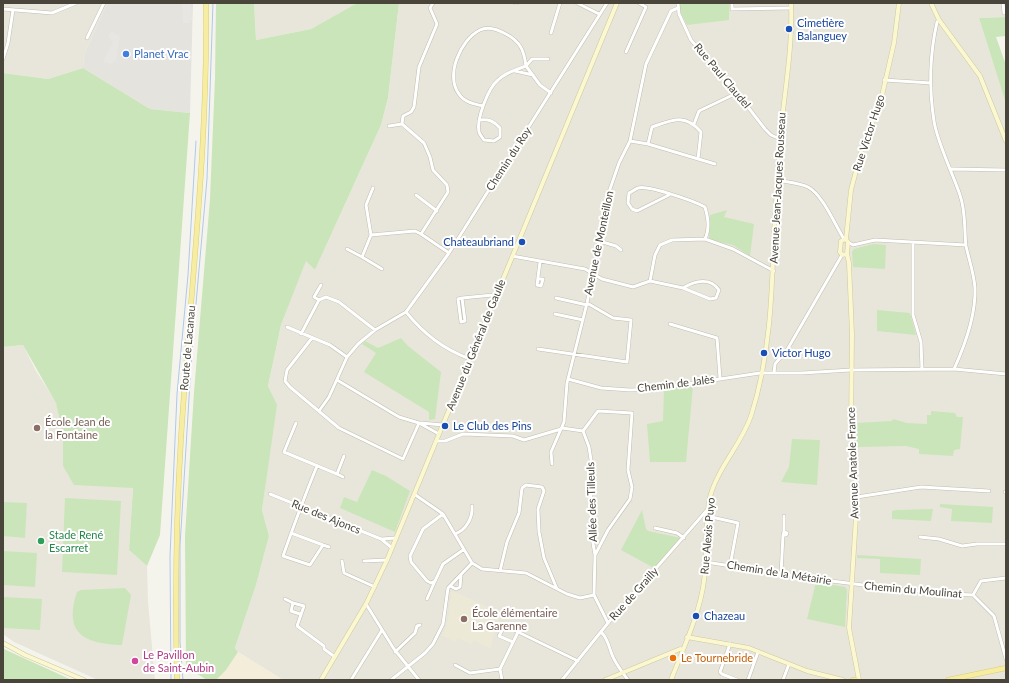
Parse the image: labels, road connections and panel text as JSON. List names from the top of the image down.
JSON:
{
  "streets": {
    "main road": ["Route de Lacanau"],
    "street": [
      "Rue Paul Claudel",
      "Rue Victor Hugo",
      "Chemin du Roy",
      "Avenue Jean-Jacques Rousseau",
      "Avenue de Monteillon",
      "Avenue du Général de Gaulle",
      "Chemin de Jalès",
      "Avenue Anatole France",
      "Allée des Tilleuls",
      "Rue des Ajoncs",
      "Rue Alexis Puyo",
      "Chemin de la Métairie",
      "Chemin du Moulinat",
      "Rue de Grailly"
    ]
  },
  "crossings": [
    ["Rue Paul Claudel", "Avenue Jean-Jacques Rousseau"],
    ["Rue Paul Claudel", "Avenue de Monteillon"],
    ["Rue Victor Hugo", "Avenue Anatole France"],
    ["Avenue Jean-Jacques Rousseau", "Chemin de Jalès"],
    ["Avenue Jean-Jacques Rousseau", "Rue Alexis Puyo"],
    ["Avenue de Monteillon", "Chemin de Jalès"],
    ["Avenue du Général de Gaulle", "Rue des Ajoncs"],
    ["Chemin de Jalès", "Avenue Anatole France"],
    ["Chemin de Jalès", "Rue Alexis Puyo"],
    ["Avenue Anatole France", "Chemin de la Métairie"],
    ["Avenue Anatole France", "Chemin du Moulinat"],
    ["Rue Alexis Puyo", "Chemin de la Métairie"],
    ["Rue Alexis Puyo", "Rue de Grailly"],
    ["Chemin de la Métairie", "Chemin du Moulinat"]
  ],
  "places": [
    "Cimetière Balanguey",
    "Planet Vrac",
    "Chateaubriand",
    "Victor Hugo",
    "Le Club des Pins",
    "École Jean de la Fontaine",
    "Stade René Escarret",
    "Chazeau",
    "École élémentaire La Garenne",
    "Le Tournebride",
    "Le Pavillon de Saint-Aubin"
  ]
}
